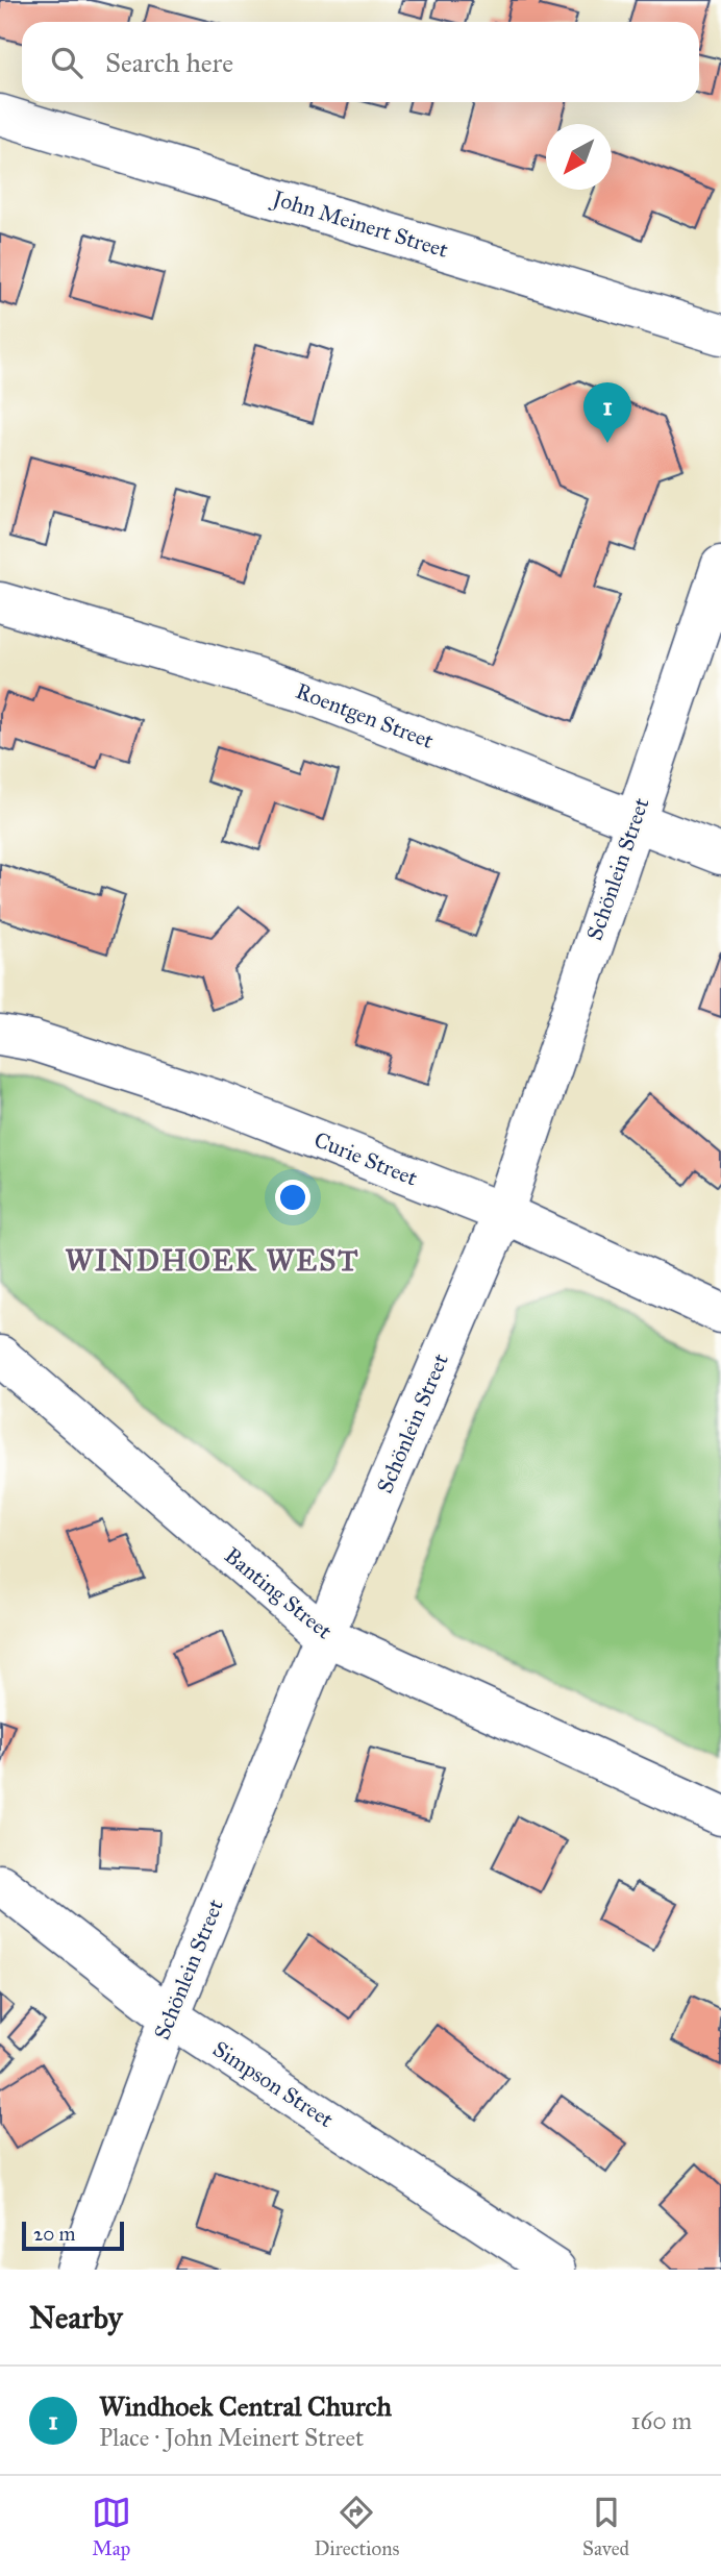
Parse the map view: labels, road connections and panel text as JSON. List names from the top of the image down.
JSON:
{
  "streets": {
    "street": [
      "John Meinert Street",
      "Roentgen Street",
      "Schönlein Street",
      "Curie Street",
      "Banting Street",
      "Simpson Street"
    ]
  },
  "crossings": [
    ["Roentgen Street", "Schönlein Street"],
    ["Schönlein Street", "Curie Street"],
    ["Schönlein Street", "Banting Street"],
    ["Schönlein Street", "Simpson Street"]
  ],
  "districts": ["WINDHOEK WEST"],
  "scale_bar": "20 m",
  "north": "bottom left",
  "page": {
    "search": "Search here",
    "pins": "1",
    "scale": "20 m",
    "heading": "Nearby",
    "list": [
      {
        "mark": "1",
        "name": "Windhoek Central Church",
        "note": "Place · John Meinert Street",
        "value": "160 m"
      }
    ],
    "nav": ["Map", "Directions", "Saved"]
  }
}
